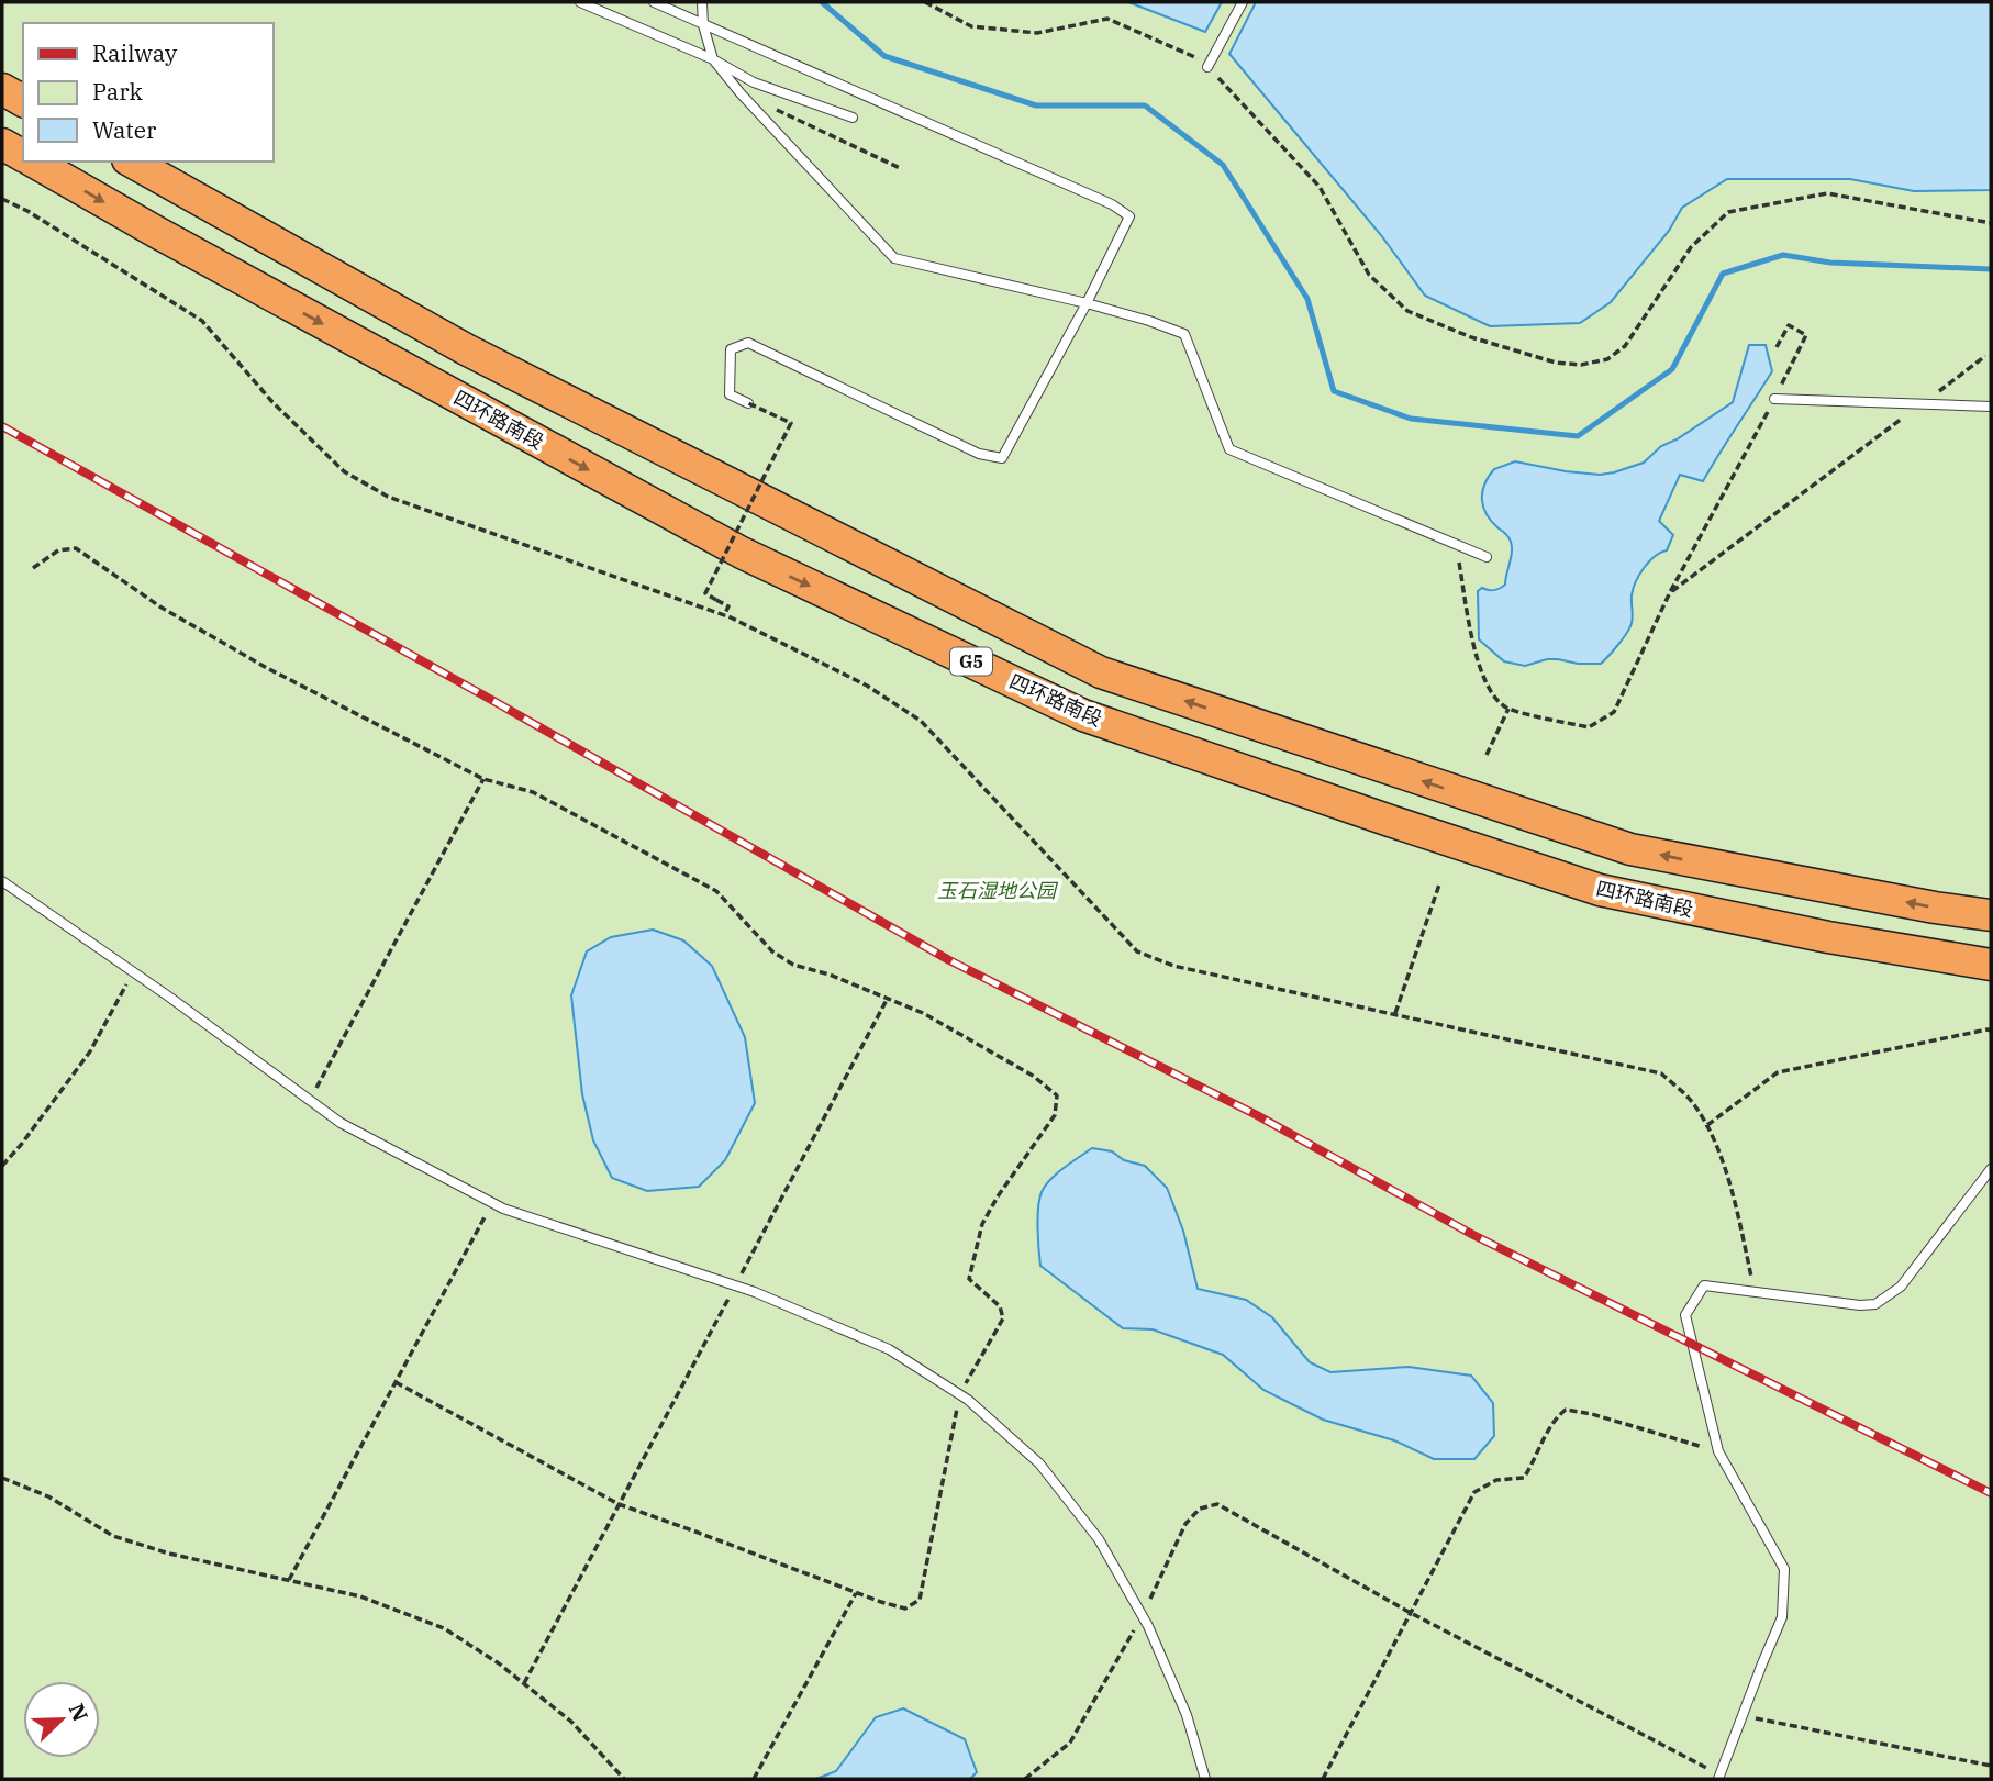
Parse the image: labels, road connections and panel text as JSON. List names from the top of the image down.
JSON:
{
  "streets": {
    "highway": ["四环路南段", "G5"]
  },
  "parks": ["玉石湿地公园"],
  "legend": ["Railway", "Park", "Water"],
  "north": "top right"
}
